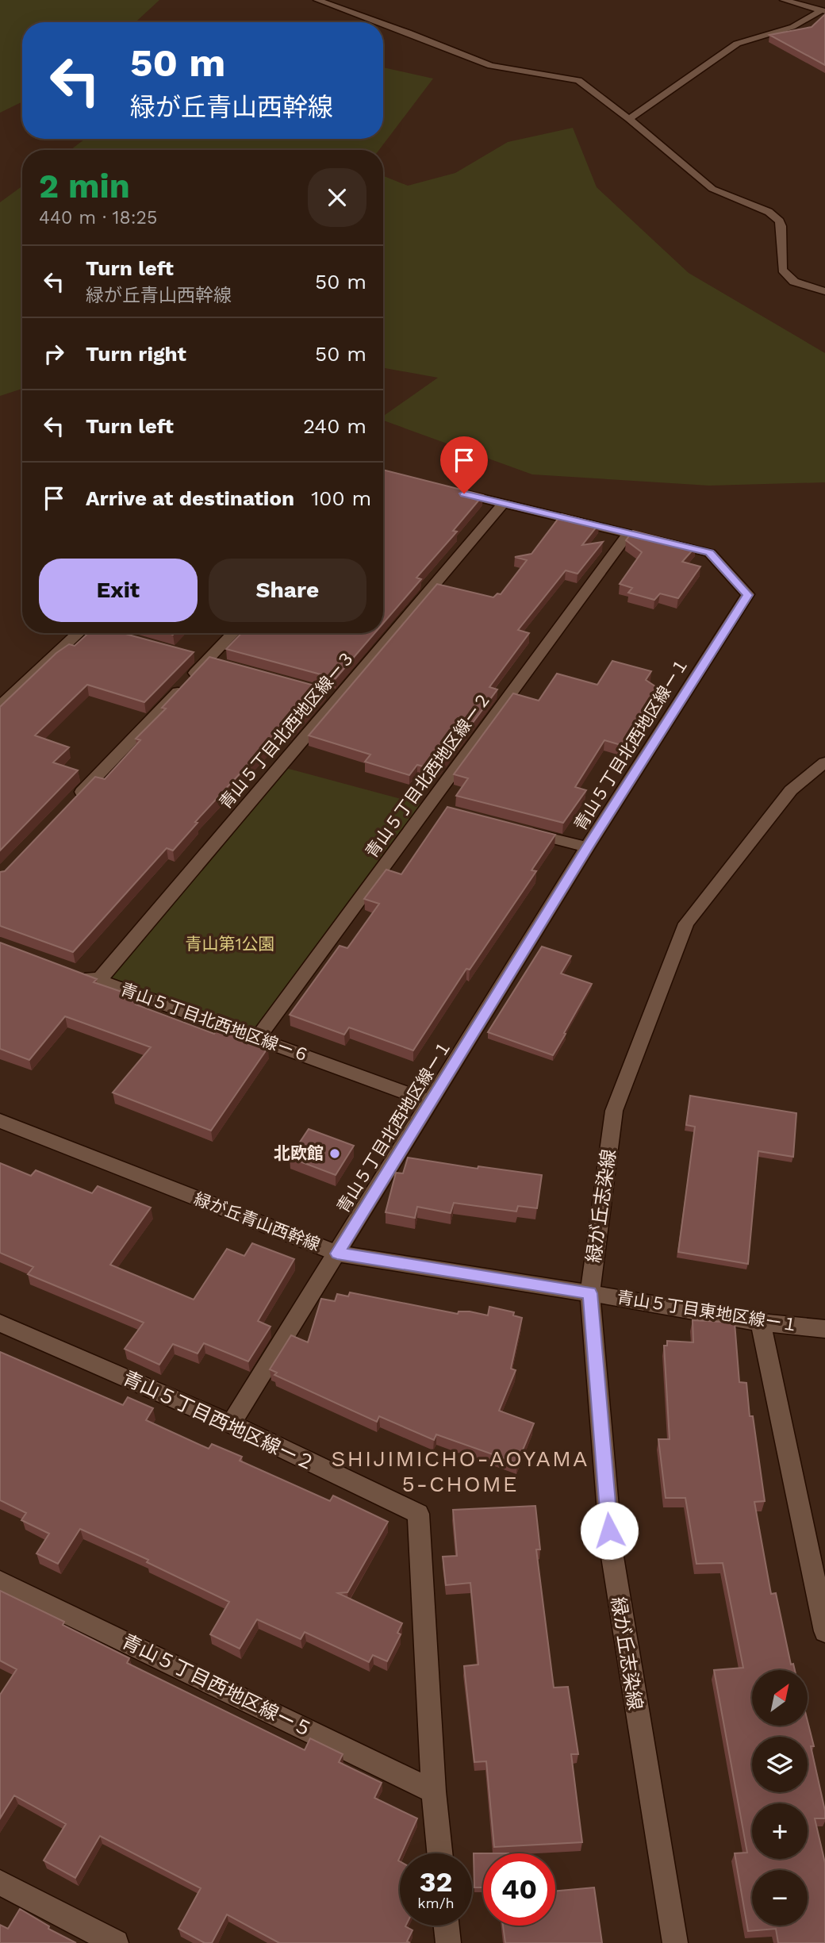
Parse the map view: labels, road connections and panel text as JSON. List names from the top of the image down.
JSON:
{
  "streets": {
    "street": [
      "青山５丁目北西地区線ー３",
      "青山５丁目北西地区線ー１",
      "青山５丁目北西地区線ー２",
      "青山５丁目北西地区線ー６",
      "緑が丘志染線",
      "緑が丘青山西幹線",
      "青山５丁目東地区線ー１",
      "青山５丁目西地区線ー２",
      "青山５丁目西地区線ー５"
    ]
  },
  "crossings": [
    ["青山５丁目北西地区線ー３", "青山５丁目北西地区線ー１"],
    ["青山５丁目北西地区線ー３", "青山５丁目北西地区線ー６"],
    ["青山５丁目北西地区線ー１", "青山５丁目北西地区線ー２"],
    ["青山５丁目北西地区線ー１", "青山５丁目北西地区線ー６"],
    ["青山５丁目北西地区線ー１", "緑が丘青山西幹線"],
    ["青山５丁目北西地区線ー１", "青山５丁目西地区線ー２"],
    ["青山５丁目北西地区線ー２", "青山５丁目北西地区線ー６"],
    ["緑が丘志染線", "緑が丘青山西幹線"],
    ["緑が丘志染線", "青山５丁目東地区線ー１"],
    ["緑が丘青山西幹線", "青山５丁目東地区線ー１"],
    ["青山５丁目西地区線ー２", "青山５丁目西地区線ー５"]
  ],
  "districts": ["SHIJIMICHO-AOYAMA 5-CHOME"],
  "parks": ["青山第1公園"],
  "places": ["北欧館"],
  "north": "top right",
  "page": {
    "turn": ["50 m", "緑が丘青山西幹線"],
    "heading": ["2 min", "440 m · 18:25"],
    "list": [
      {
        "name": "Turn left",
        "note": "緑が丘青山西幹線",
        "value": "50 m"
      },
      {
        "name": "Turn right",
        "value": "50 m"
      },
      {
        "name": "Turn left",
        "value": "240 m"
      },
      {
        "name": "Arrive at destination",
        "value": "100 m"
      }
    ],
    "buttons": ["Exit", "Share"],
    "map_buttons": ["+", "−"],
    "speed": "32 km/h",
    "limit": "40"
  }
}
